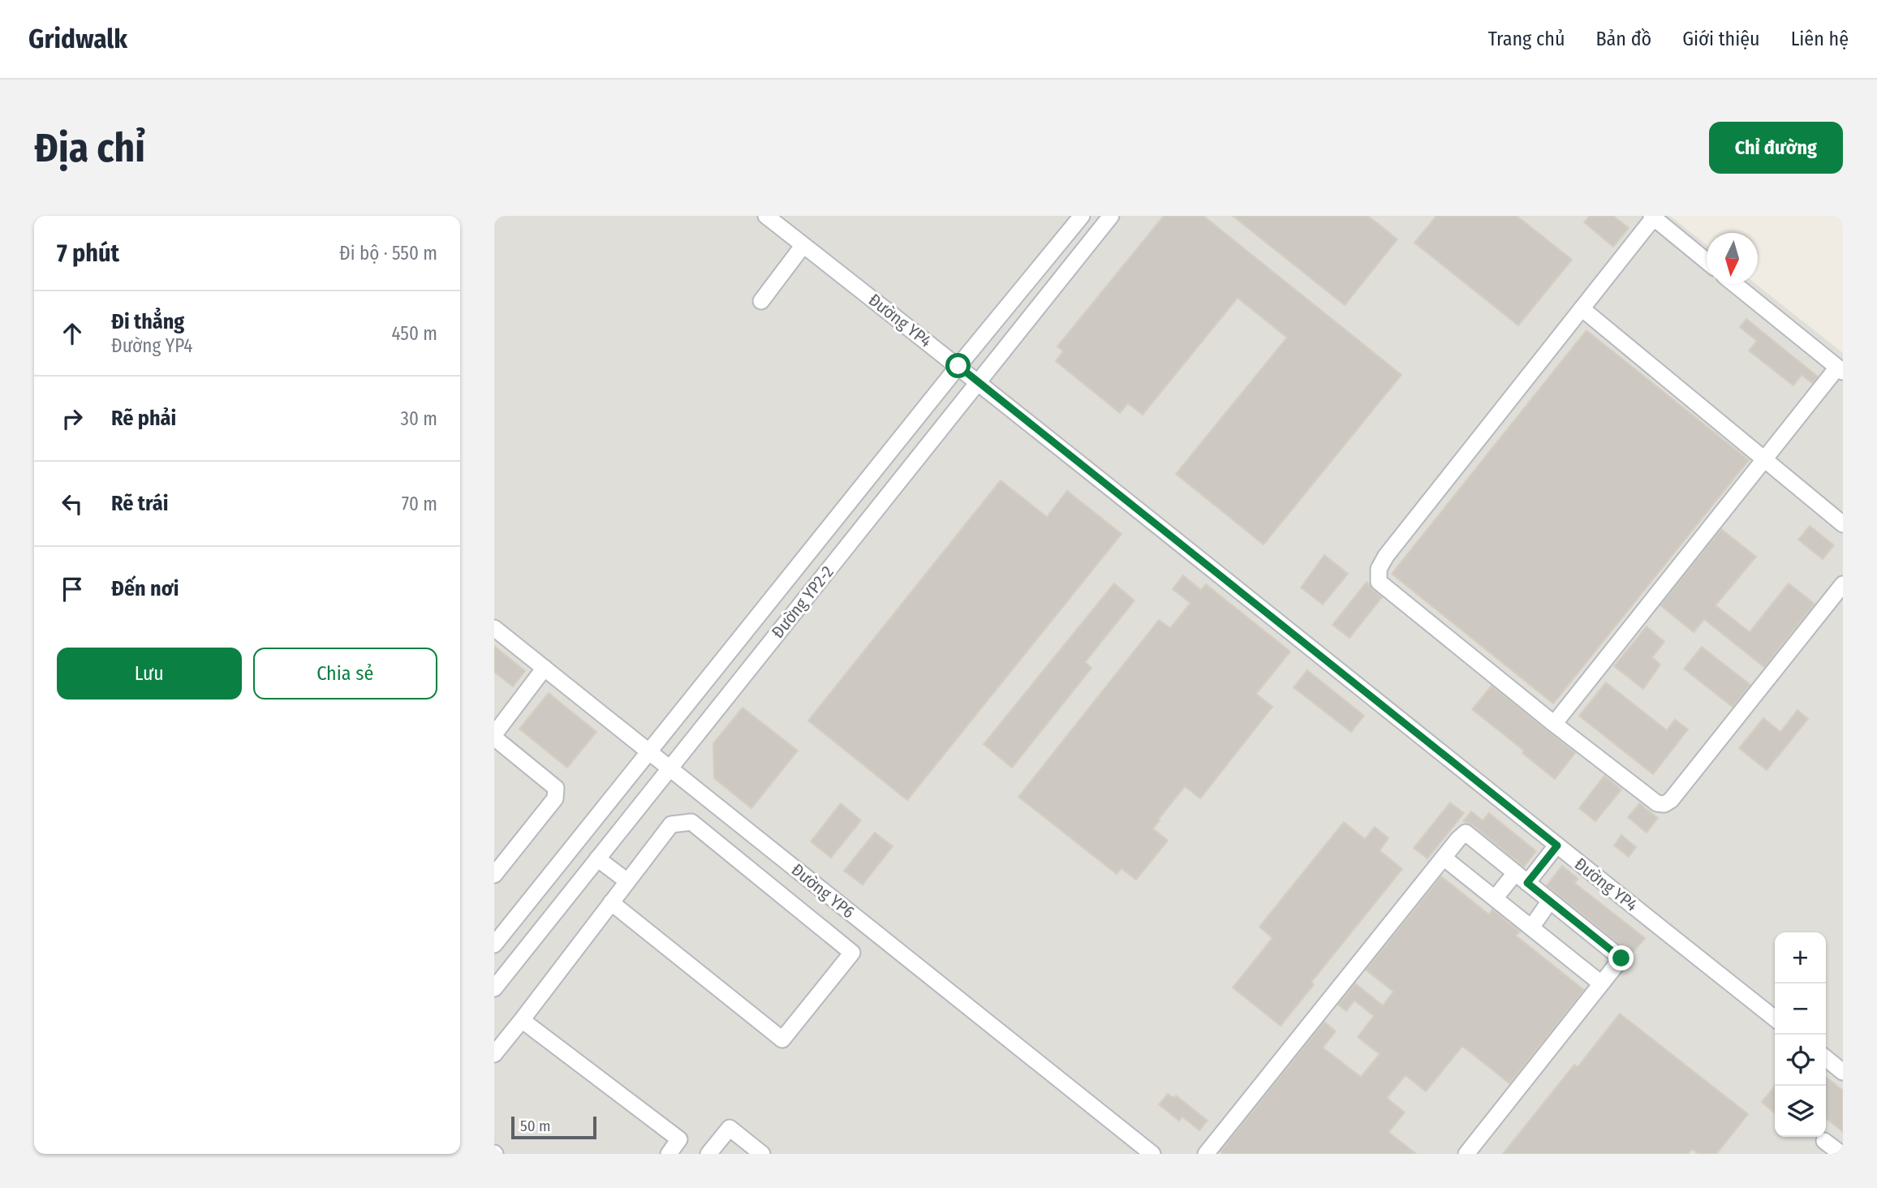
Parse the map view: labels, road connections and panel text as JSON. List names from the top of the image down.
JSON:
{
  "streets": {
    "street": ["Đường YP4", "Đường YP2-2", "Đường YP6"]
  },
  "crossings": [
    ["Đường YP4", "Đường YP2-2"],
    ["Đường YP2-2", "Đường YP6"]
  ],
  "scale_bar": "50 m",
  "north": "bottom",
  "page": {
    "header": "Gridwalk",
    "nav": [
      "Trang chủ",
      "Bản đồ",
      "Giới thiệu",
      "Liên hệ"
    ],
    "buttons": [
      "Chỉ đường",
      ["Lưu", "Chia sẻ"]
    ],
    "title": "Địa chỉ",
    "heading": ["7 phút", "Đi bộ · 550 m"],
    "list": [
      ["Đi thẳng", "Đường YP4", "450 m"],
      ["Rẽ phải", "30 m"],
      ["Rẽ trái", "70 m"],
      "Đến nơi"
    ],
    "map_buttons": ["+", "−"],
    "scale": "50 m"
  }
}
